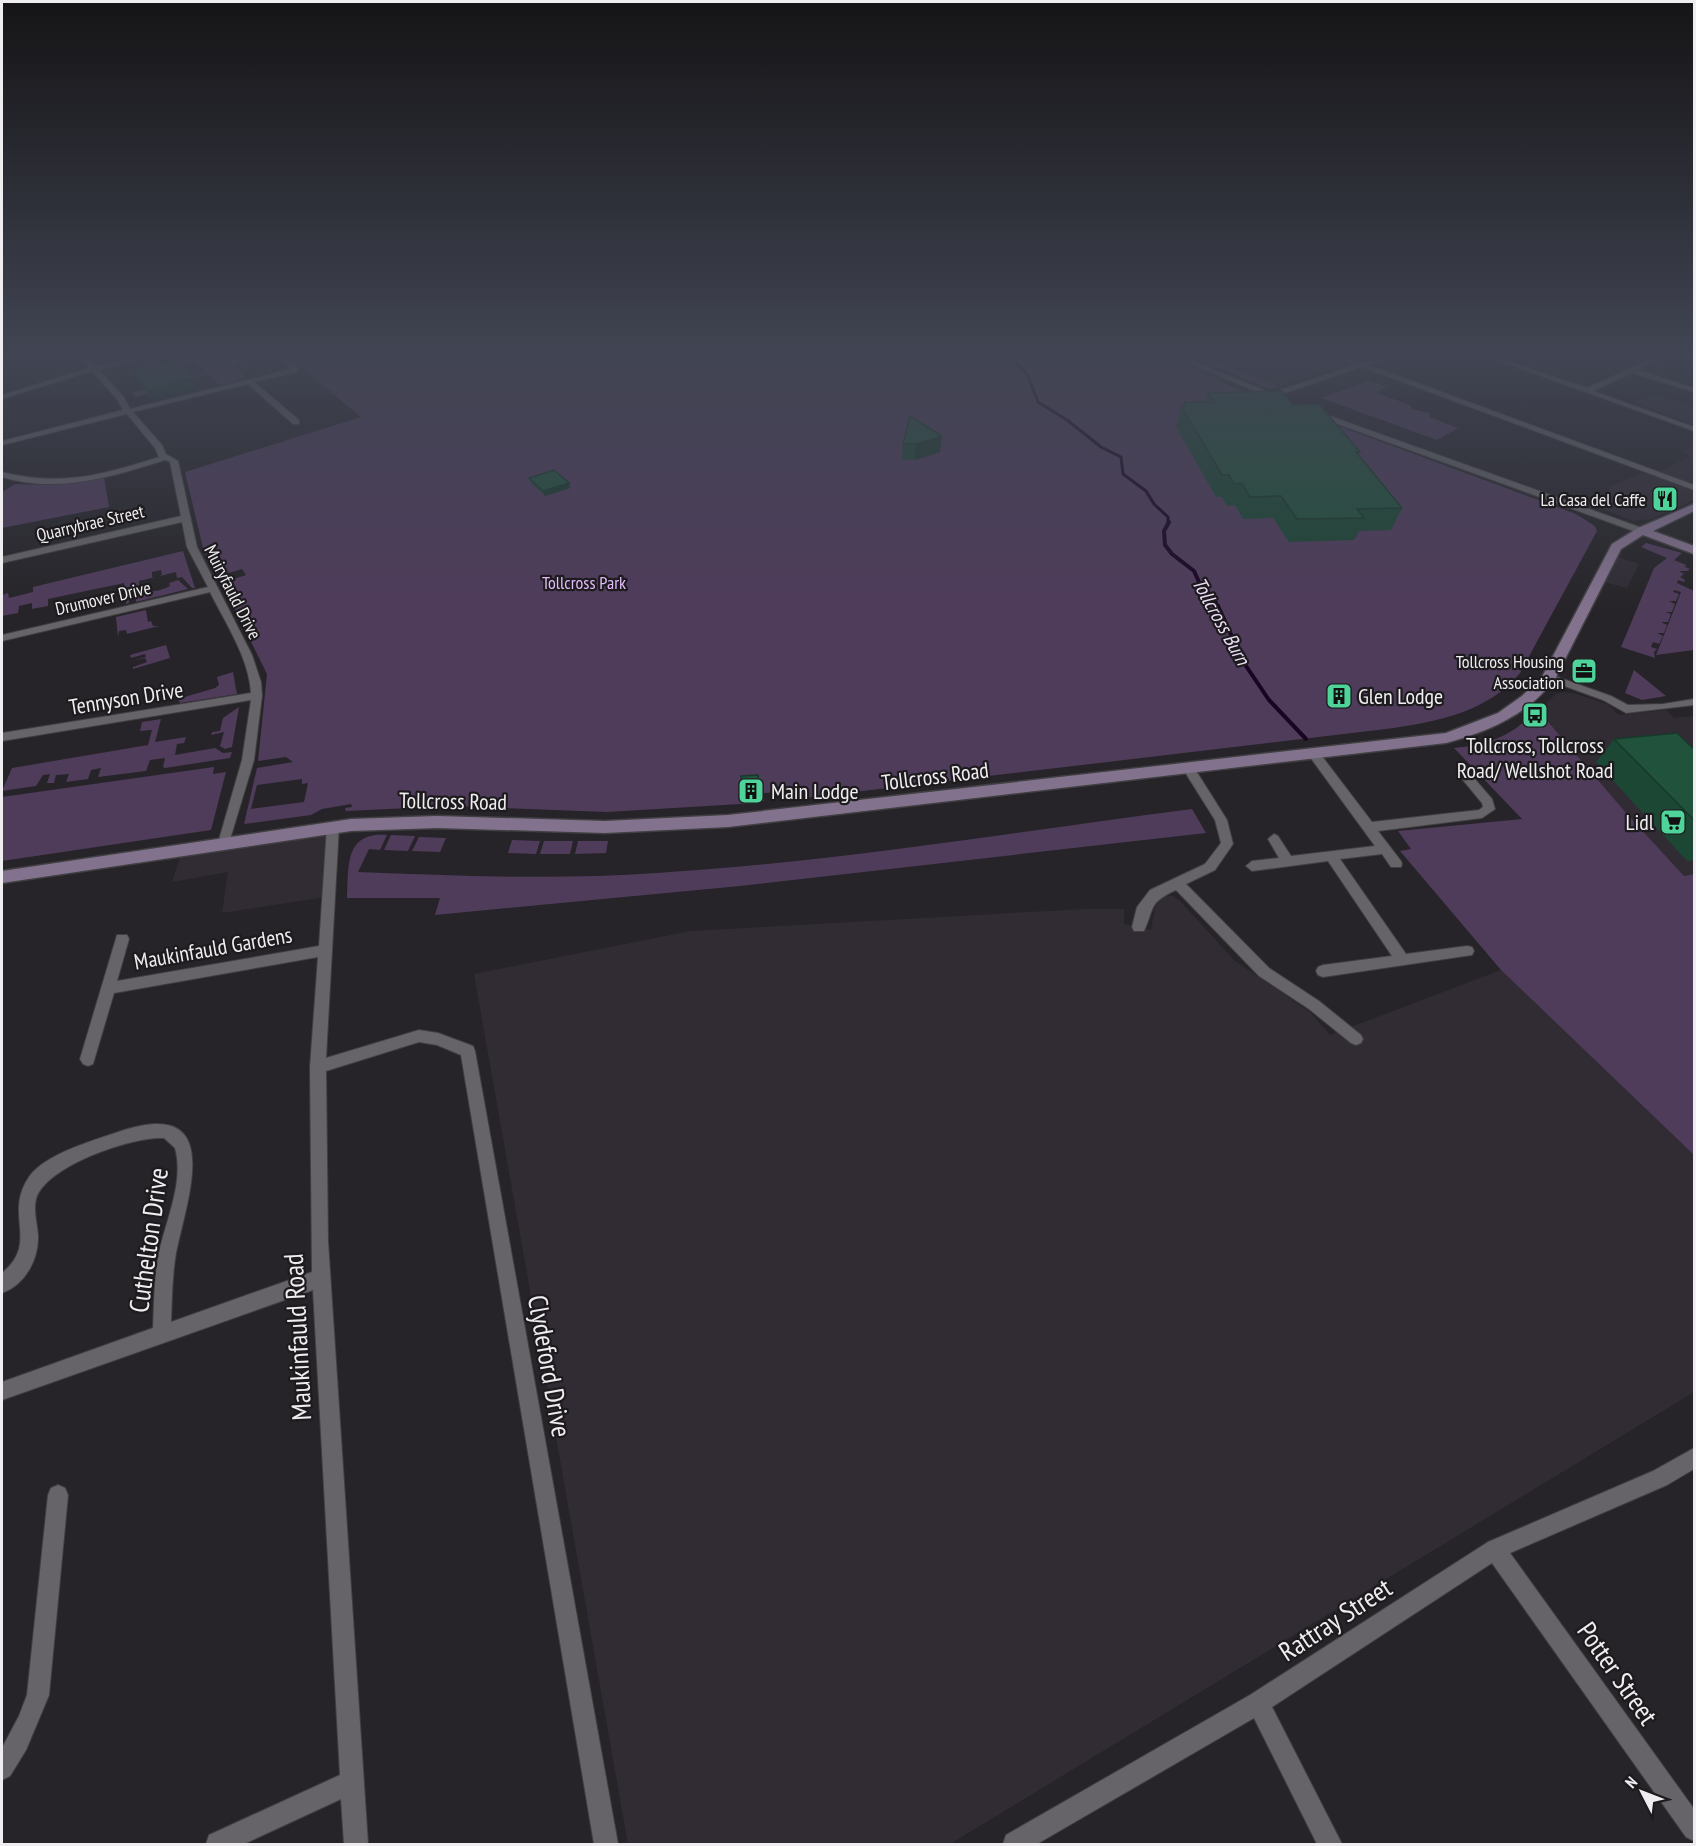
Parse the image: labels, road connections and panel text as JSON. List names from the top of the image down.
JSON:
{
  "streets": {
    "street": [
      "Quarrybrae Street",
      "Muiryfauld Drive",
      "Drumover Drive",
      "Tennyson Drive",
      "Tollcross Road",
      "Maukinfauld Gardens",
      "Cuthelton Drive",
      "Maukinfauld Road",
      "Clydeford Drive",
      "Rattray Street",
      "Potter Street"
    ]
  },
  "crossings": [
    ["Quarrybrae Street", "Muiryfauld Drive"],
    ["Muiryfauld Drive", "Drumover Drive"],
    ["Muiryfauld Drive", "Tennyson Drive"],
    ["Muiryfauld Drive", "Tollcross Road"],
    ["Tollcross Road", "Maukinfauld Road"],
    ["Maukinfauld Gardens", "Maukinfauld Road"],
    ["Maukinfauld Road", "Clydeford Drive"],
    ["Rattray Street", "Potter Street"]
  ],
  "water": ["Tollcross Burn"],
  "parks": ["Tollcross Park"],
  "places": {
    "restaurant": ["La Casa del Caffe"],
    "office": ["Tollcross Housing Association"],
    "building": ["Glen Lodge", "Main Lodge"],
    "bus stop": ["Tollcross, Tollcross Road/ Wellshot Road"],
    "supermarket": ["Lidl"]
  },
  "north": "top left"
}
